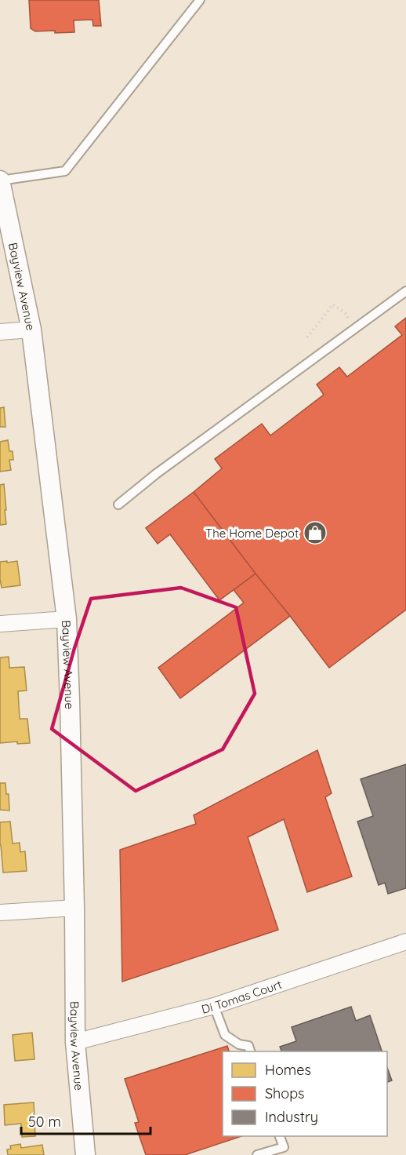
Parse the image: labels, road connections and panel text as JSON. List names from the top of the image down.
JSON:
{
  "streets": {
    "street": ["Bayview Avenue", "Di Tomas Court"]
  },
  "crossings": [
    ["Bayview Avenue", "Di Tomas Court"]
  ],
  "places": {
    "shop": ["The Home Depot"]
  },
  "legend": ["Homes", "Shops", "Industry"],
  "scale_bar": "50 m"
}
